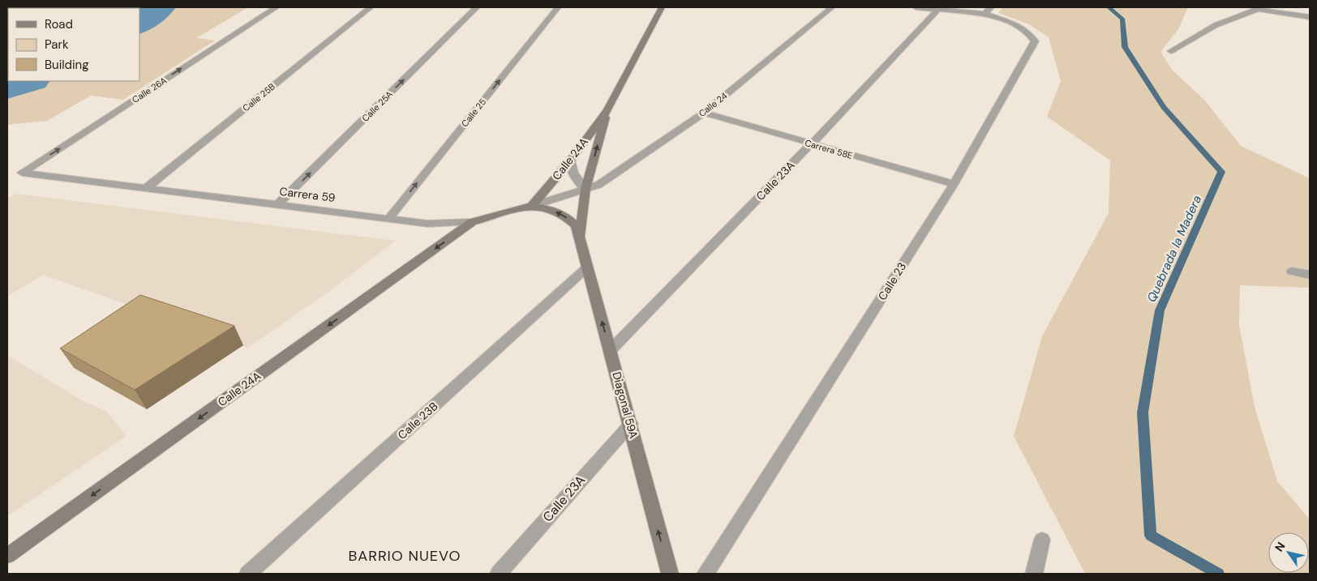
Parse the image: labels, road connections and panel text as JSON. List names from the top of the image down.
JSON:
{
  "streets": {
    "main road": ["Calle 24A", "Carrera 59", "Diagonal 59A"],
    "street": [
      "Calle 26A",
      "Calle 25B",
      "Calle 24",
      "Calle 25A",
      "Calle 25",
      "Carrera 58E",
      "Calle 23A",
      "Calle 23",
      "Calle 23B"
    ]
  },
  "crossings": [
    ["Calle 26A", "Carrera 59"],
    ["Calle 25B", "Carrera 59"],
    ["Calle 24", "Carrera 58E"],
    ["Calle 24", "Calle 24A"],
    ["Calle 24", "Carrera 59"],
    ["Calle 24", "Diagonal 59A"],
    ["Calle 25A", "Carrera 59"],
    ["Calle 25", "Carrera 59"],
    ["Carrera 58E", "Calle 23A"],
    ["Carrera 58E", "Calle 23"],
    ["Calle 24A", "Carrera 59"],
    ["Calle 24A", "Diagonal 59A"],
    ["Calle 23A", "Diagonal 59A"],
    ["Carrera 59", "Diagonal 59A"],
    ["Diagonal 59A", "Calle 23B"]
  ],
  "one_way": [
    "Calle 26A",
    "Calle 25A",
    "Calle 25",
    "Diagonal 59A"
  ],
  "districts": ["BARRIO NUEVO"],
  "water": ["Quebrada la Madera"],
  "legend": ["Road", "Park", "Building"],
  "north": "top left"
}
